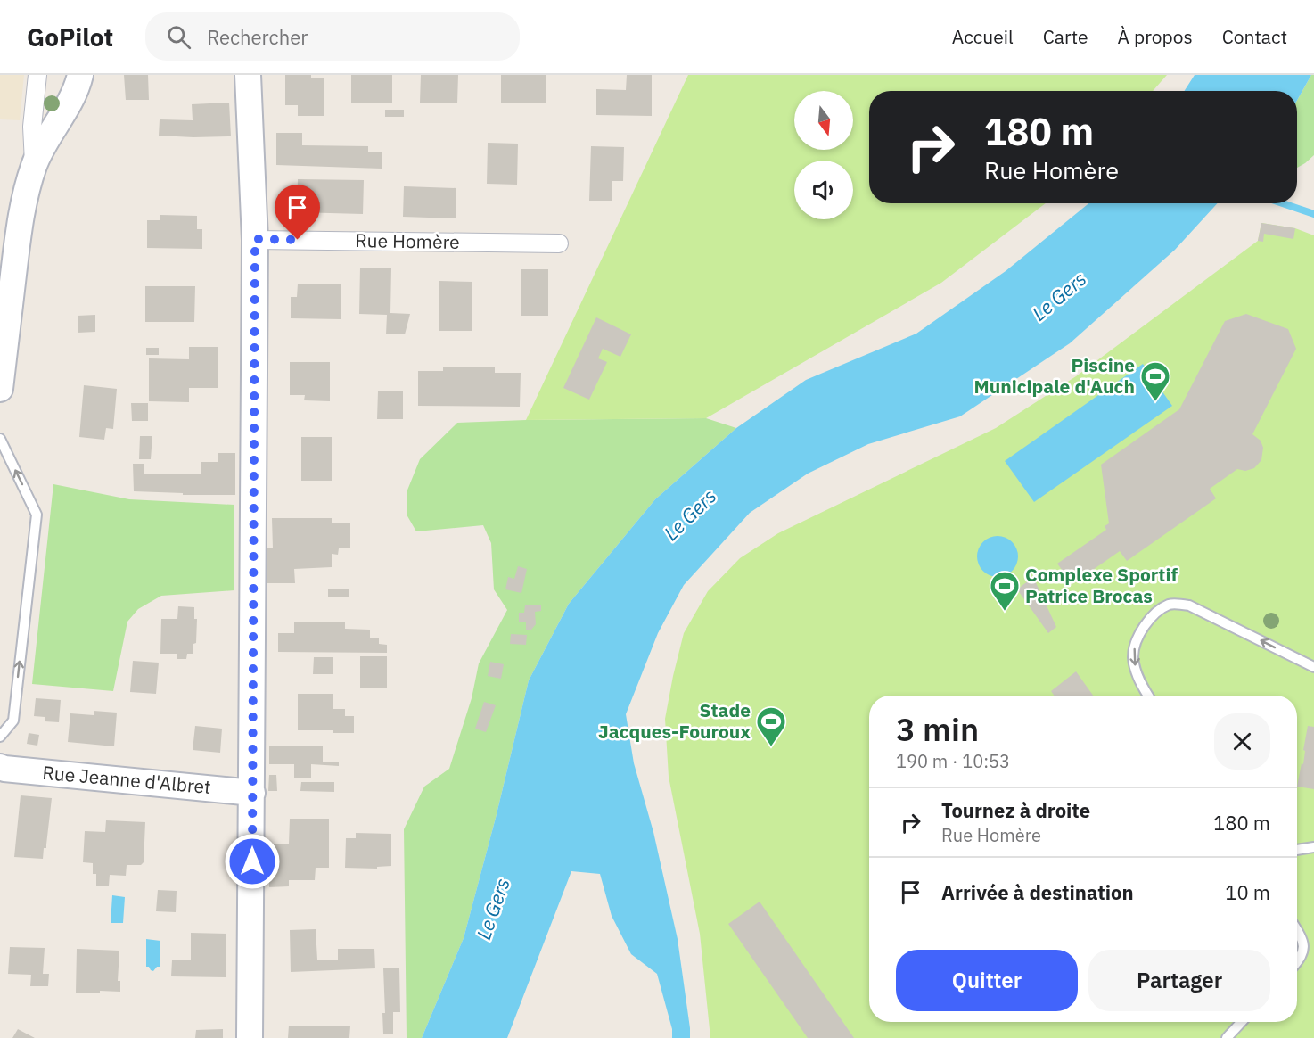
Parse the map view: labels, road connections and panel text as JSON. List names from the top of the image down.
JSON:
{
  "streets": {
    "street": ["Rue Homère", "Rue Jeanne d'Albret"]
  },
  "water": ["Le Gers"],
  "places": {
    "sports": ["Piscine Municipale d'Auch", "Complexe Sportif Patrice Brocas", "Stade Jacques-Fouroux"]
  },
  "north": "bottom",
  "page": {
    "header": "GoPilot",
    "search": "Rechercher",
    "nav": [
      "Accueil",
      "Carte",
      "À propos",
      "Contact"
    ],
    "turn": ["180 m", "Rue Homère"],
    "heading": ["3 min", "190 m · 10:53"],
    "list": [
      {
        "name": "Tournez à droite",
        "note": "Rue Homère",
        "value": "180 m"
      },
      {
        "name": "Arrivée à destination",
        "value": "10 m"
      }
    ],
    "buttons": ["Quitter", "Partager"]
  }
}
